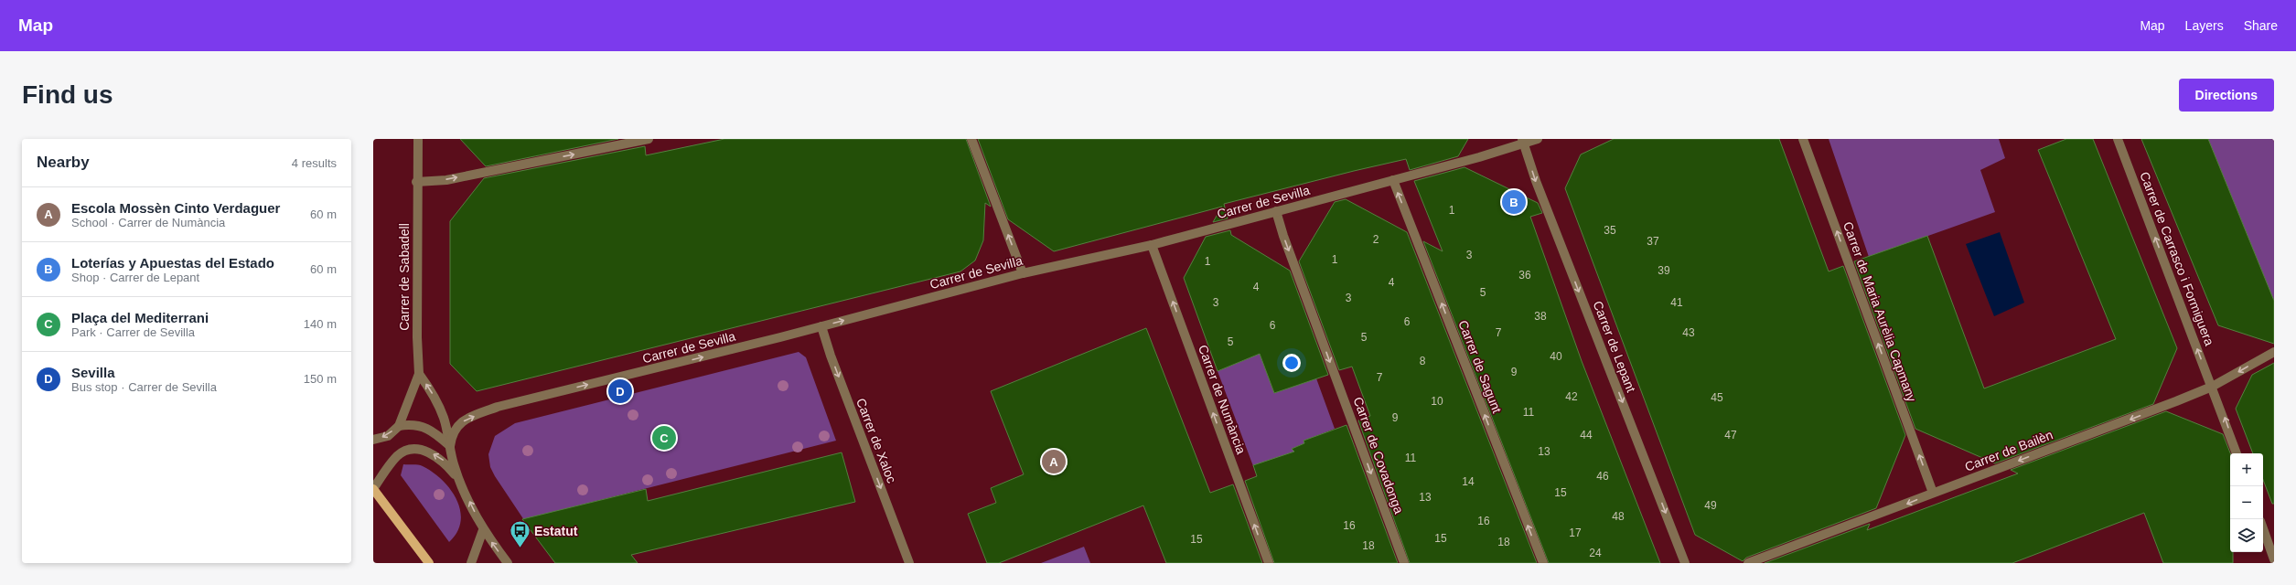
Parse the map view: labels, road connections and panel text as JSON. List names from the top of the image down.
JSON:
{
  "streets": {
    "street": [
      "Carrer de Sevilla",
      "Carrer de Carrasco i Formiguera",
      "Carrer de Sabadell",
      "Carrer de Maria Aurèlia Capmany",
      "Carrer de Lepant",
      "Carrer de Sagunt",
      "Carrer de Numància",
      "Carrer de Xaloc",
      "Carrer de Bailèn",
      "Carrer de Covadonga"
    ]
  },
  "crossings": [
    ["Carrer de Sevilla", "Carrer de Lepant"],
    ["Carrer de Sevilla", "Carrer de Sagunt"],
    ["Carrer de Sevilla", "Carrer de Numància"],
    ["Carrer de Sevilla", "Carrer de Xaloc"],
    ["Carrer de Sevilla", "Carrer de Covadonga"],
    ["Carrer de Carrasco i Formiguera", "Carrer de Bailèn"],
    ["Carrer de Maria Aurèlia Capmany", "Carrer de Bailèn"]
  ],
  "one_way": [
    "Carrer de Sevilla",
    "Carrer de Carrasco i Formiguera",
    "Carrer de Maria Aurèlia Capmany",
    "Carrer de Lepant",
    "Carrer de Sagunt",
    "Carrer de Numància",
    "Carrer de Xaloc",
    "Carrer de Bailèn",
    "Carrer de Covadonga"
  ],
  "places": {
    "bus stop": ["Estatut"]
  },
  "house_numbers": [
    "1",
    "35",
    "2",
    "37",
    "3",
    "1",
    "1",
    "39",
    "36",
    "4",
    "4",
    "5",
    "3",
    "3",
    "41",
    "38",
    "6",
    "6",
    "7",
    "43",
    "5",
    "5",
    "40",
    "8",
    "9",
    "7",
    "42",
    "45",
    "10",
    "11",
    "9",
    "44",
    "47",
    "13",
    "11",
    "46",
    "14",
    "15",
    "13",
    "49",
    "48",
    "16",
    "16",
    "17",
    "15",
    "15",
    "18",
    "18",
    "24"
  ],
  "page": {
    "header": "Map",
    "nav": ["Map", "Layers", "Share"],
    "buttons": "Directions",
    "title": "Find us",
    "heading": ["Nearby", "4 results"],
    "list": [
      {
        "mark": "A",
        "name": "Escola Mossèn Cinto Verdaguer",
        "note": "School · Carrer de Numància",
        "value": "60 m"
      },
      {
        "mark": "B",
        "name": "Loterías y Apuestas del Estado",
        "note": "Shop · Carrer de Lepant",
        "value": "60 m"
      },
      {
        "mark": "C",
        "name": "Plaça del Mediterrani",
        "note": "Park · Carrer de Sevilla",
        "value": "140 m"
      },
      {
        "mark": "D",
        "name": "Sevilla",
        "note": "Bus stop · Carrer de Sevilla",
        "value": "150 m"
      }
    ],
    "pins": [
      "B",
      "D",
      "C",
      "A"
    ],
    "map_buttons": ["+", "−"]
  }
}
